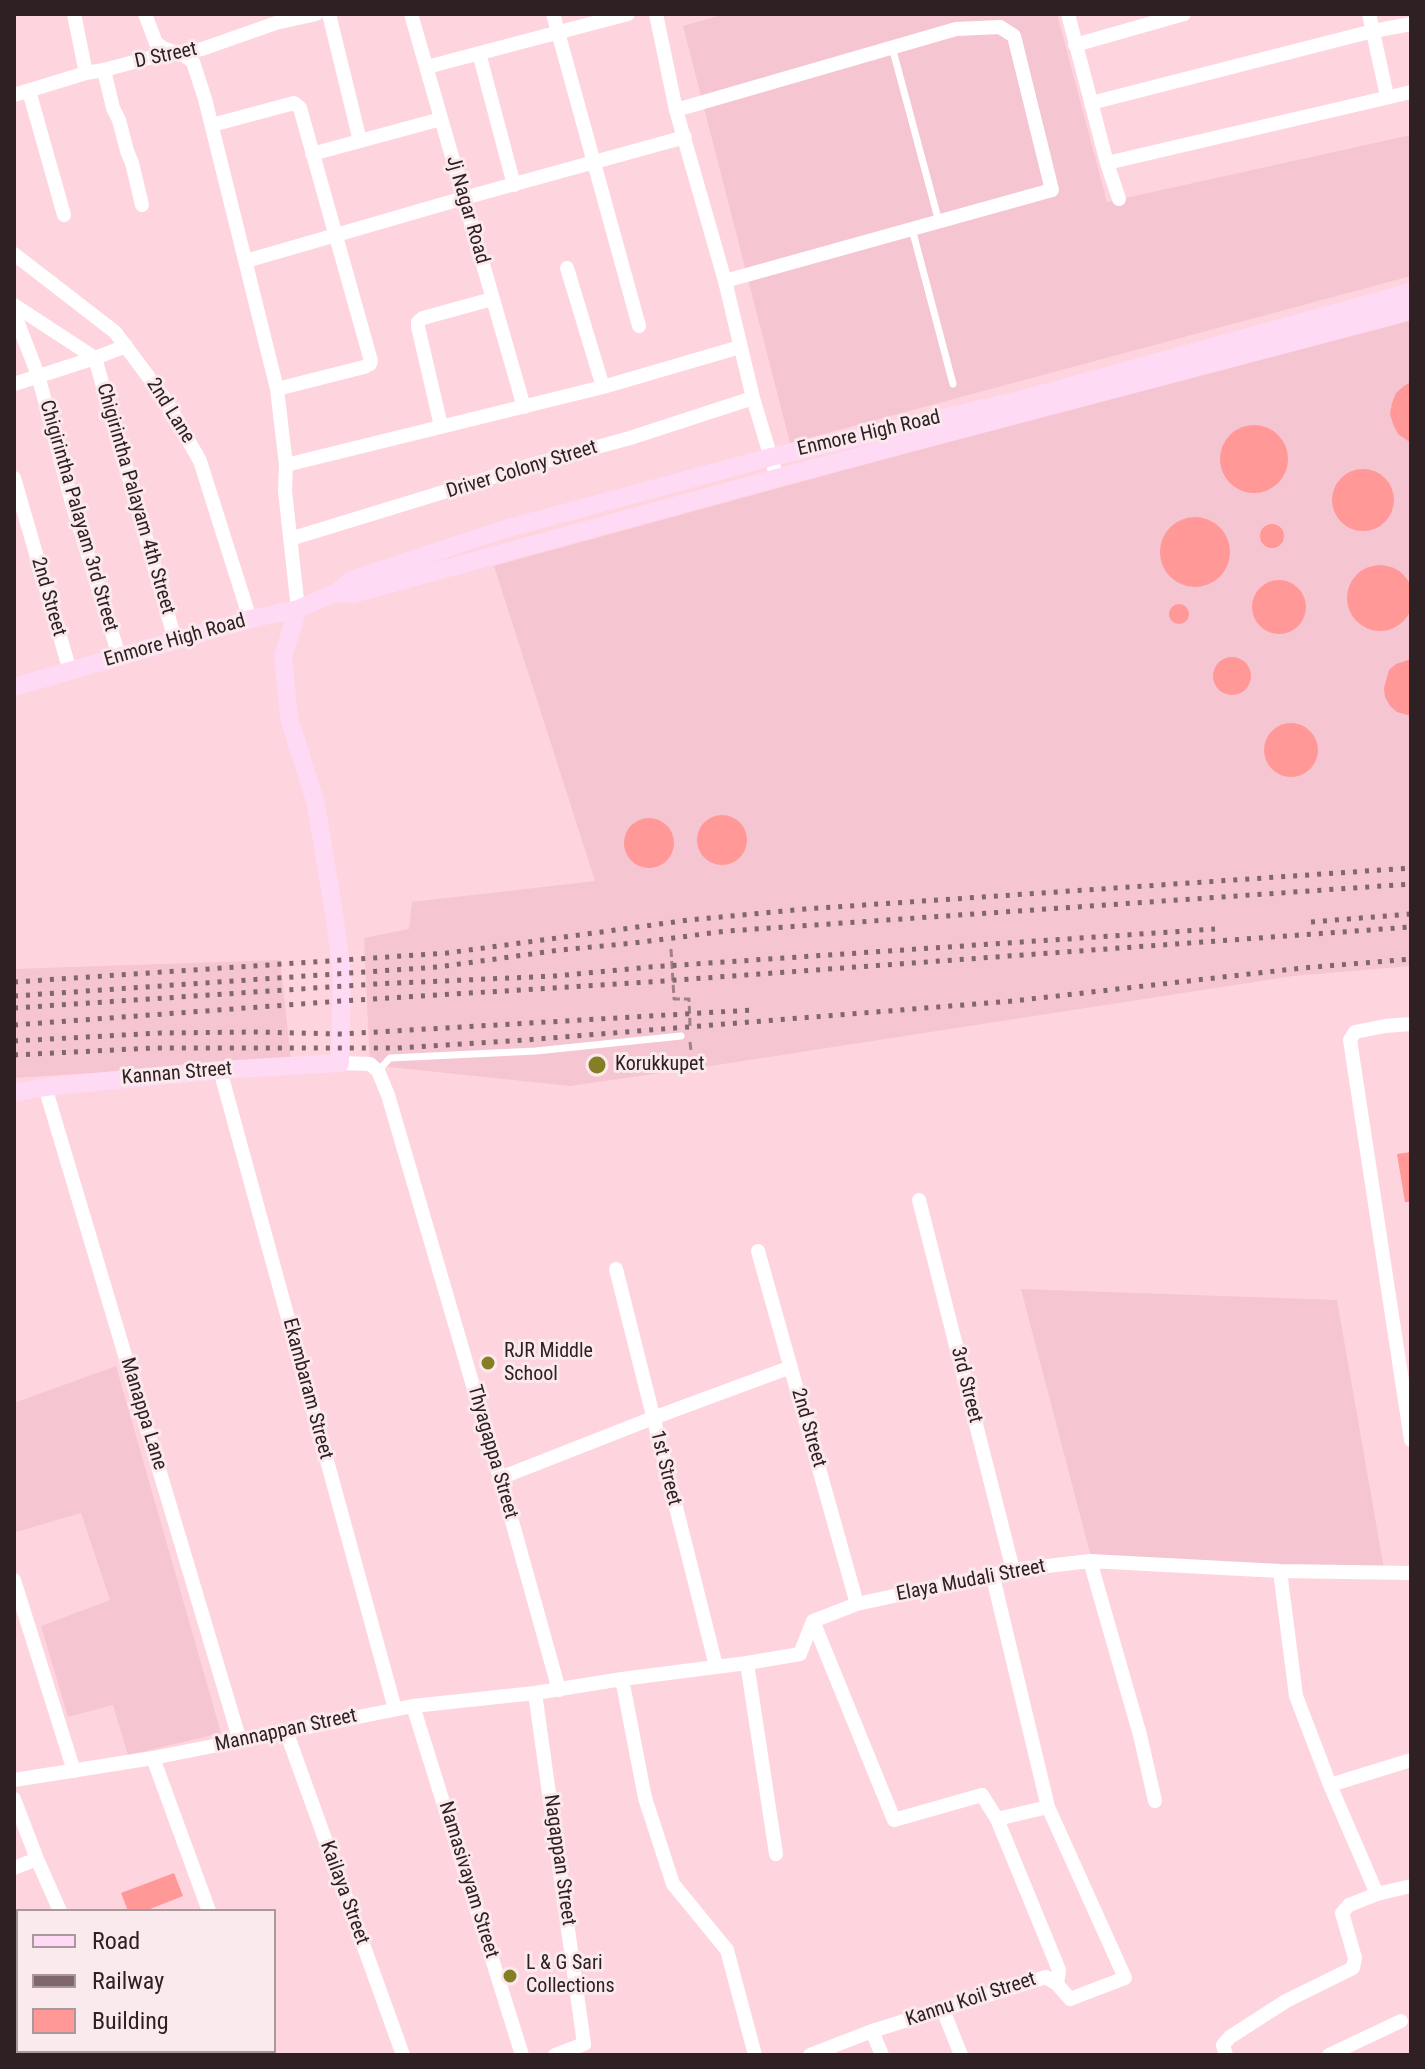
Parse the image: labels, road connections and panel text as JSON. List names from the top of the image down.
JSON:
{
  "streets": {
    "main road": ["Enmore High Road", "Kannan Street"],
    "street": [
      "D Street",
      "Jj Nagar Road",
      "2nd Lane",
      "Driver Colony Street",
      "Chigirintha Palayam 4th Street",
      "Chigirintha Palayam 3rd Street",
      "2nd Street",
      "3rd Street",
      "Ekambaram Street",
      "Manappa Lane",
      "Thyagappa Street",
      "1st Street",
      "Elaya Mudali Street",
      "Mannappan Street",
      "Nagappan Street",
      "Namasivayam Street",
      "Kailaya Street",
      "Kannu Koil Street"
    ]
  },
  "crossings": [
    ["2nd Lane", "Enmore High Road"],
    ["Enmore High Road", "Chigirintha Palayam 4th Street"],
    ["Enmore High Road", "Chigirintha Palayam 3rd Street"],
    ["Enmore High Road", "2nd Street"],
    ["2nd Street", "Elaya Mudali Street"],
    ["Kannan Street", "Ekambaram Street"],
    ["Kannan Street", "Manappa Lane"],
    ["3rd Street", "Elaya Mudali Street"],
    ["Ekambaram Street", "Mannappan Street"],
    ["Manappa Lane", "Mannappan Street"],
    ["Thyagappa Street", "Mannappan Street"],
    ["Mannappan Street", "Nagappan Street"],
    ["Mannappan Street", "Namasivayam Street"],
    ["Mannappan Street", "Kailaya Street"]
  ],
  "places": ["Korukkupet", "RJR Middle School", "L & G Sari Collections"],
  "legend": ["Road", "Railway", "Building"]
}
